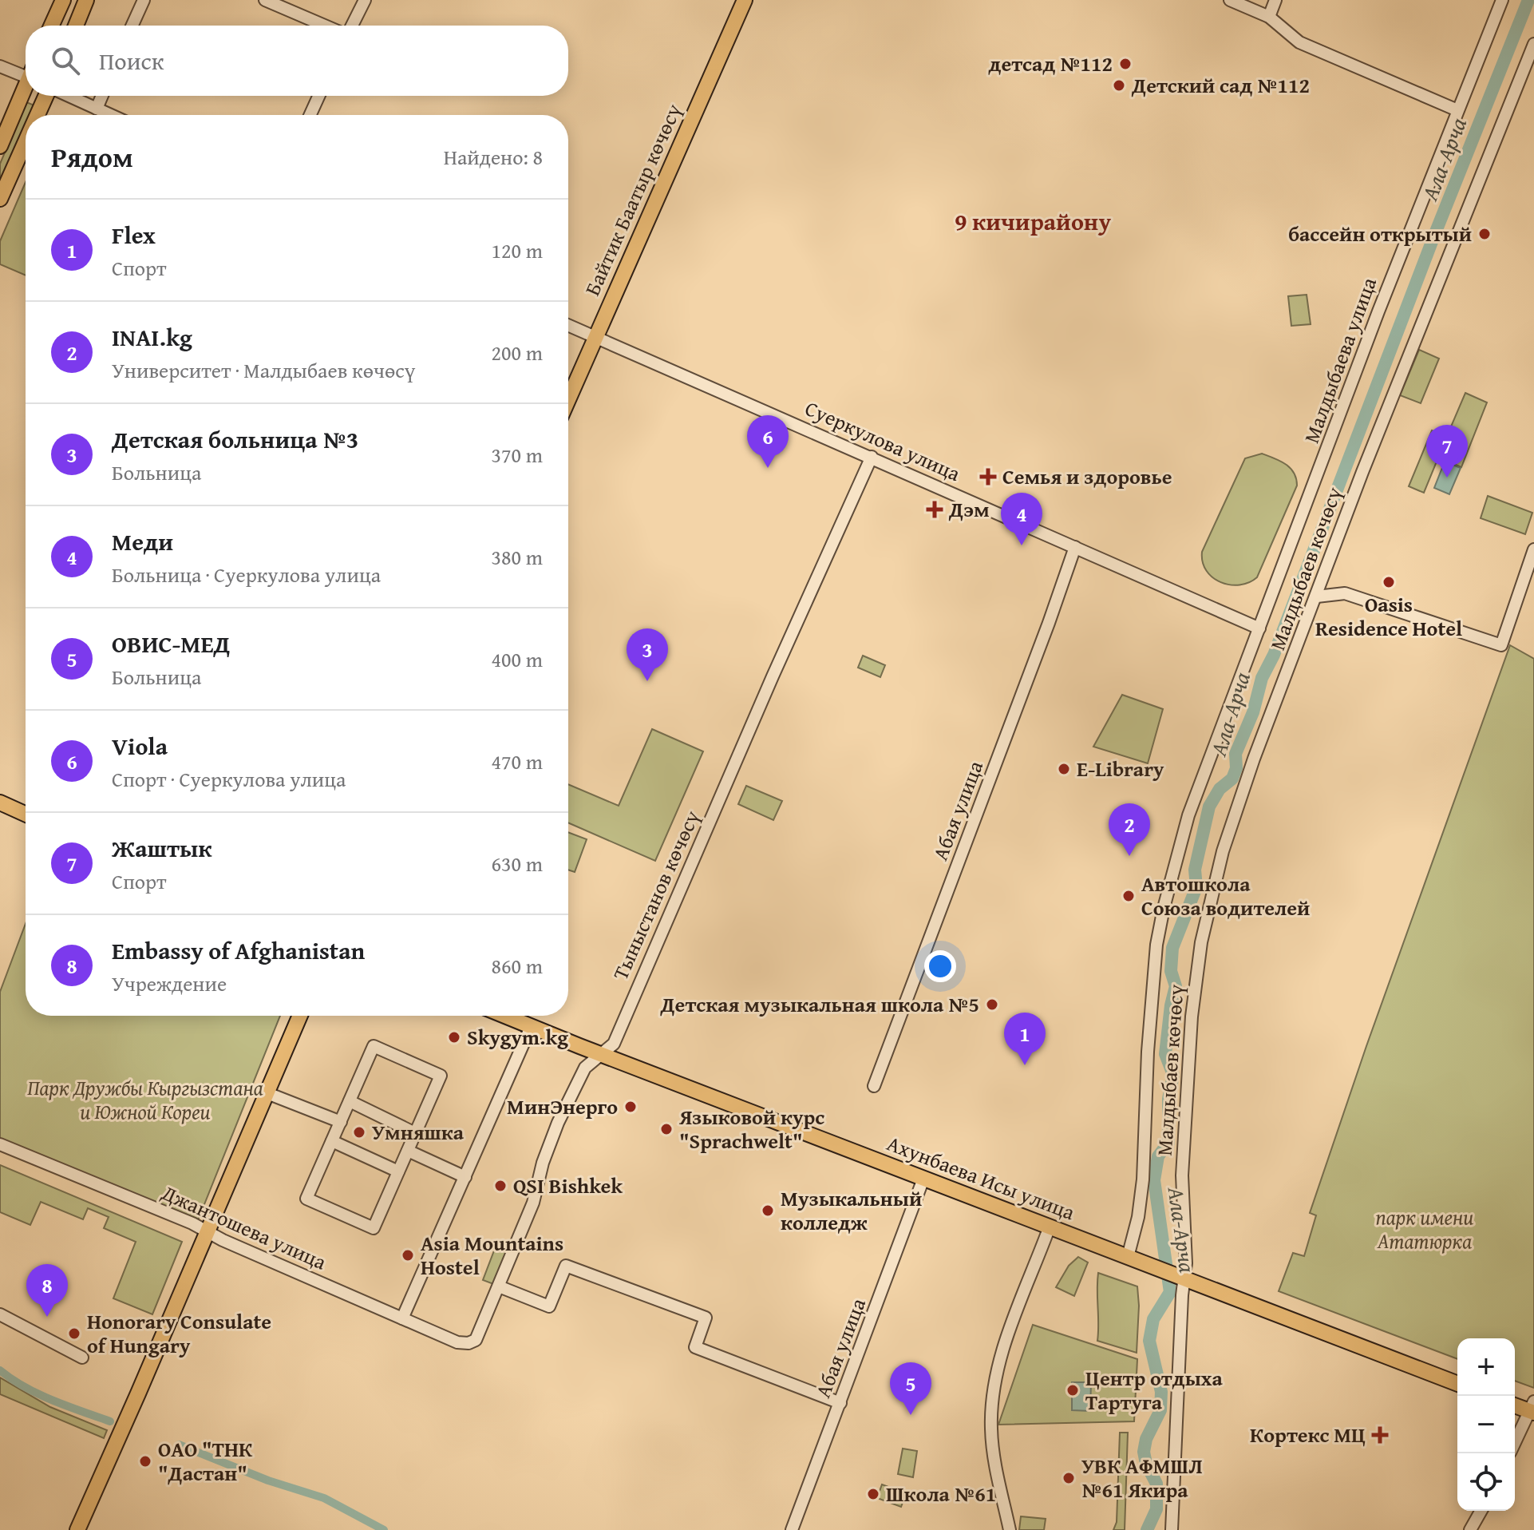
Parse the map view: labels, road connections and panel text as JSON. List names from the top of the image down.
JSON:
{
  "streets": {
    "main road": ["Байтик Баатыр көчөсү", "Ахунбаева Исы улица"],
    "street": [
      "Малдыбаева улица",
      "Суеркулова улица",
      "Малдыбаев көчөсү",
      "Абая улица",
      "Тыныстанов көчөсү",
      "Джантошева улица"
    ]
  },
  "crossings": [
    ["Байтик Баатыр көчөсү", "Суеркулова улица"],
    ["Малдыбаева улица", "Суеркулова улица"],
    ["Малдыбаева улица", "Малдыбаев көчөсү"],
    ["Суеркулова улица", "Малдыбаев көчөсү"],
    ["Суеркулова улица", "Абая улица"],
    ["Суеркулова улица", "Тыныстанов көчөсү"],
    ["Малдыбаев көчөсү", "Ахунбаева Исы улица"],
    ["Абая улица", "Ахунбаева Исы улица"],
    ["Тыныстанов көчөсү", "Ахунбаева Исы улица"],
    ["Тыныстанов көчөсү", "Джантошева улица"]
  ],
  "districts": ["9 кичирайону"],
  "water": ["Ала-Арча"],
  "parks": ["Парк Дружбы Кыргызстана и Южной Кореи", "парк имени Ататюрка"],
  "places": {
    "other": [
      "детсад №112",
      "Детский сад №112",
      "бассейн открытый",
      "Oasis Residence Hotel",
      "E-Library",
      "Автошкола Союза водителей",
      "Детская музыкальная школа №5",
      "Skygym.kg",
      "МинЭнерго",
      "Языковой курс \"Sprachwelt\"",
      "Умняшка",
      "QSI Bishkek",
      "Музыкальный колледж",
      "Asia Mountains Hostel",
      "Honorary Consulate of Hungary",
      "Центр отдыха Тартуга",
      "ОАО \"ТНК \"Дастан\"",
      "УВК АФМШЛ №61 Якира",
      "Школа №61"
    ],
    "health": ["Семья и здоровье", "Дэм", "Кортекс МЦ"]
  },
  "page": {
    "search": "Поиск",
    "heading": ["Рядом", "Найдено: 8"],
    "list": [
      {
        "mark": "1",
        "name": "Flex",
        "note": "Спорт",
        "value": "120 m"
      },
      {
        "mark": "2",
        "name": "INAI.kg",
        "note": "Университет · Малдыбаев көчөсү",
        "value": "200 m"
      },
      {
        "mark": "3",
        "name": "Детская больница №3",
        "note": "Больница",
        "value": "370 m"
      },
      {
        "mark": "4",
        "name": "Меди",
        "note": "Больница · Суеркулова улица",
        "value": "380 m"
      },
      {
        "mark": "5",
        "name": "ОВИС-МЕД",
        "note": "Больница",
        "value": "400 m"
      },
      {
        "mark": "6",
        "name": "Viola",
        "note": "Спорт · Суеркулова улица",
        "value": "470 m"
      },
      {
        "mark": "7",
        "name": "Жаштык",
        "note": "Спорт",
        "value": "630 m"
      },
      {
        "mark": "8",
        "name": "Embassy of Afghanistan",
        "note": "Учреждение",
        "value": "860 m"
      }
    ],
    "pins": [
      "6",
      "7",
      "4",
      "3",
      "2",
      "1",
      "8",
      "5"
    ],
    "map_buttons": ["+", "−"]
  }
}
